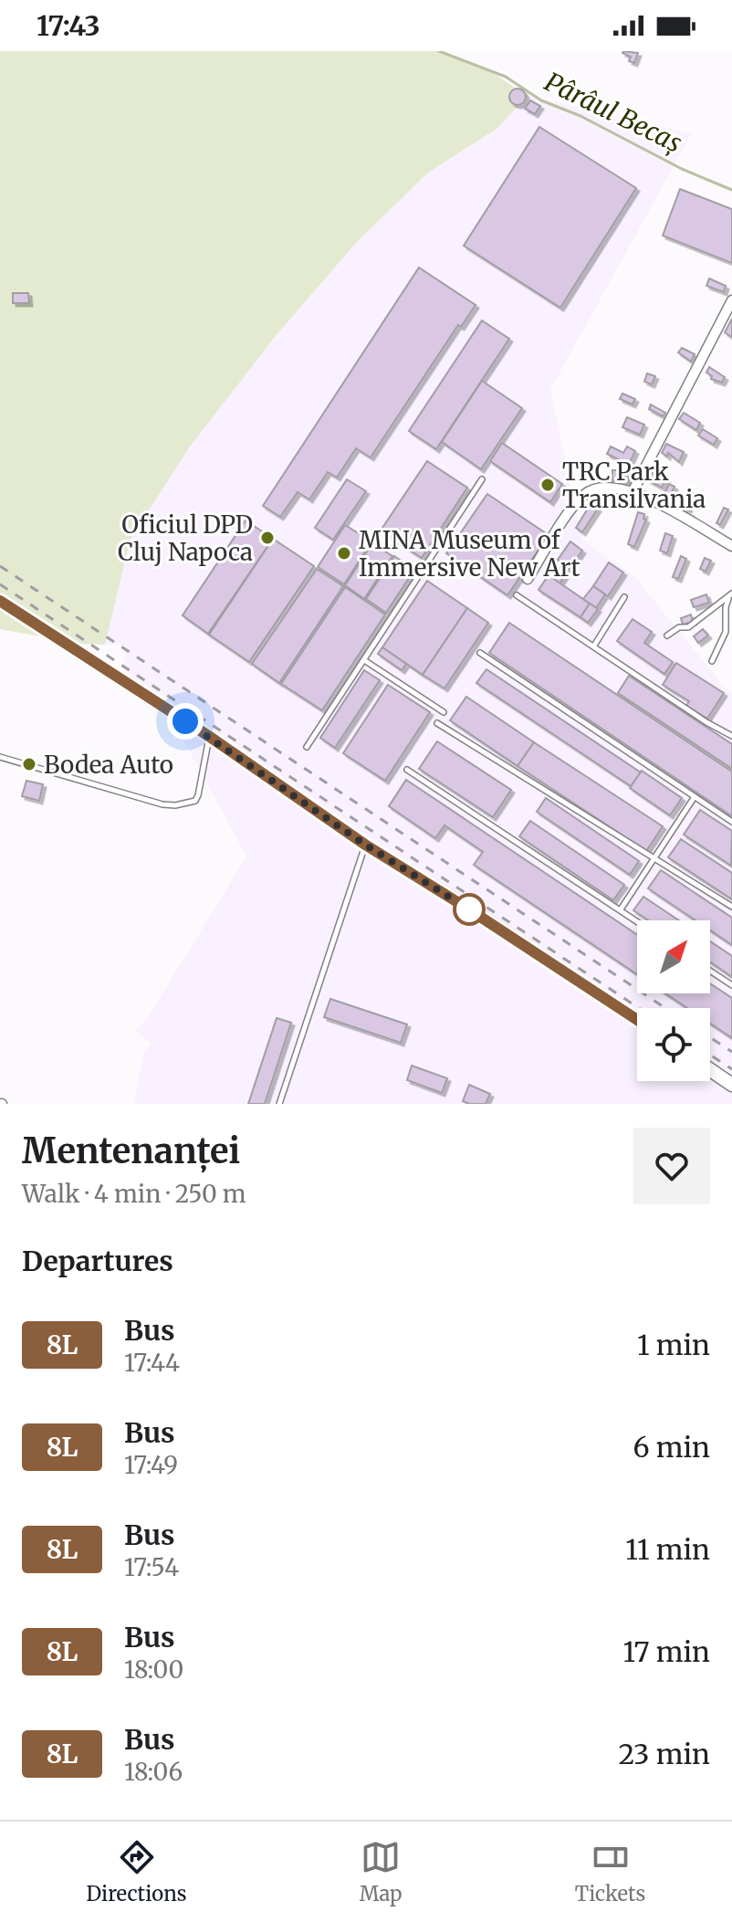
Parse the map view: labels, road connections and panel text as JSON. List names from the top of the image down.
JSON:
{
  "water": ["Pârâul Becaș"],
  "places": [
    "TRC Park Transilvania",
    "Oficiul DPD Cluj Napoca",
    "MINA Museum of Immersive New Art",
    "Bodea Auto"
  ],
  "lines": ["bus line 8L"],
  "north": "top right",
  "page": {
    "status": "17:43",
    "heading": [
      ["Mentenanței", "Walk · 4 min · 250 m"],
      "Departures"
    ],
    "list": [
      {
        "mark": "8L",
        "name": "Bus",
        "note": "17:44",
        "value": "1 min"
      },
      {
        "mark": "8L",
        "name": "Bus",
        "note": "17:49",
        "value": "6 min"
      },
      {
        "mark": "8L",
        "name": "Bus",
        "note": "17:54",
        "value": "11 min"
      },
      {
        "mark": "8L",
        "name": "Bus",
        "note": "18:00",
        "value": "17 min"
      },
      {
        "mark": "8L",
        "name": "Bus",
        "note": "18:06",
        "value": "23 min"
      }
    ],
    "tabs": ["Directions", "Map", "Tickets"]
  }
}
